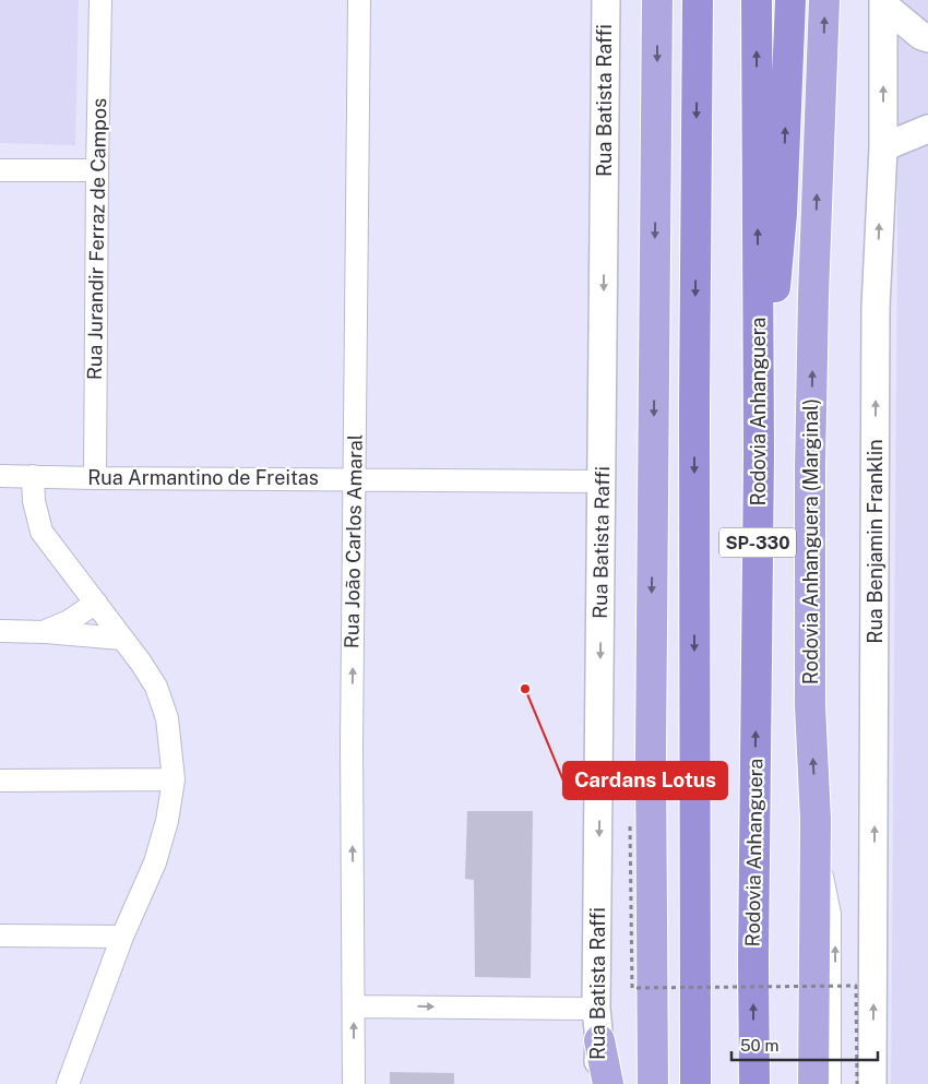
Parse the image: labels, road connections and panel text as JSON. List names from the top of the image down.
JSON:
{
  "streets": {
    "highway": ["Rodovia Anhanguera", "Rodovia Anhanguera (Marginal)", "SP-330"],
    "street": [
      "Rua Batista Raffi",
      "Rua Jurandir Ferraz de Campos",
      "Rua Armantino de Freitas",
      "Rua João Carlos Amaral",
      "Rua Benjamin Franklin"
    ]
  },
  "crossings": [
    ["Rua Batista Raffi", "Rua Armantino de Freitas"],
    ["Rua Jurandir Ferraz de Campos", "Rua Armantino de Freitas"],
    ["Rua Armantino de Freitas", "Rua João Carlos Amaral"]
  ],
  "one_way": ["Rua Batista Raffi", "Rua João Carlos Amaral", "Rua Benjamin Franklin"],
  "places": ["Cardans Lotus"],
  "scale_bar": "50 m"
}
